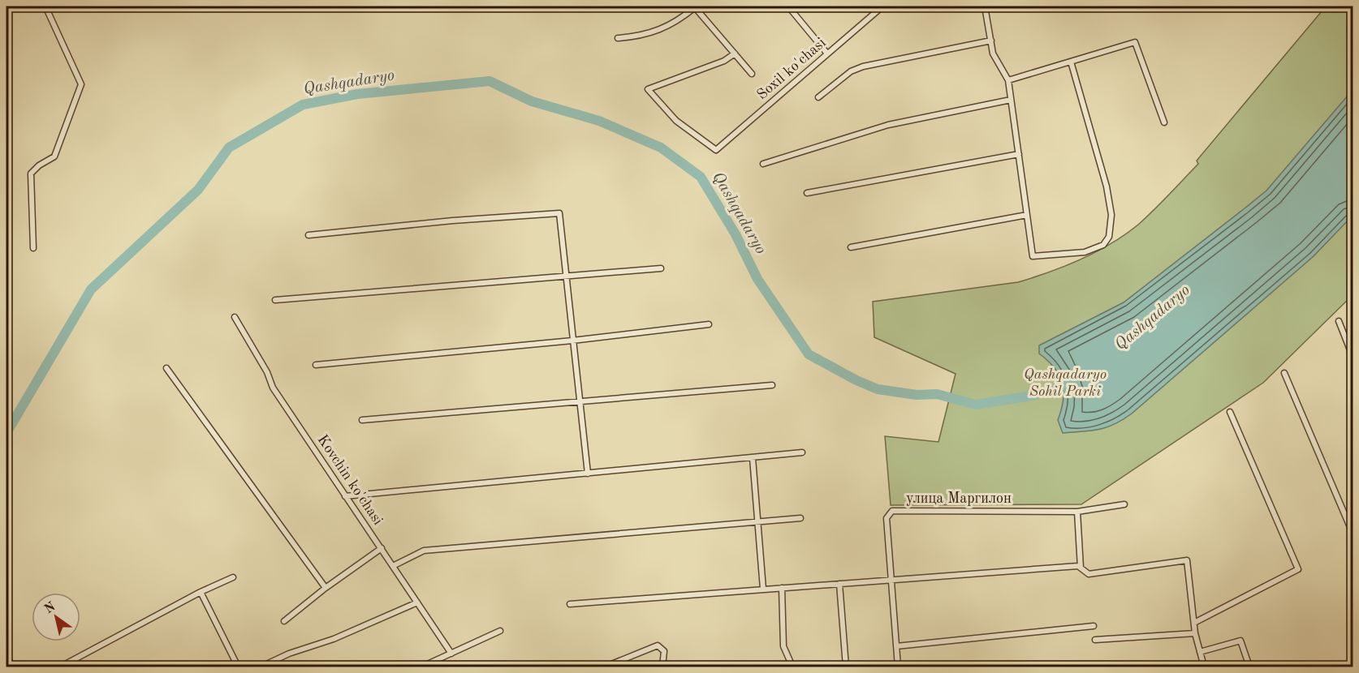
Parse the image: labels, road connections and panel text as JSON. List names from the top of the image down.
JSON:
{
  "streets": {
    "street": ["Soxil ko'chasi", "Kovchin ko'chasi", "улица Маргилон"]
  },
  "water": ["Qashqadaryo"],
  "parks": ["Qashqadaryo Sohil Parki"],
  "north": "top left"
}
